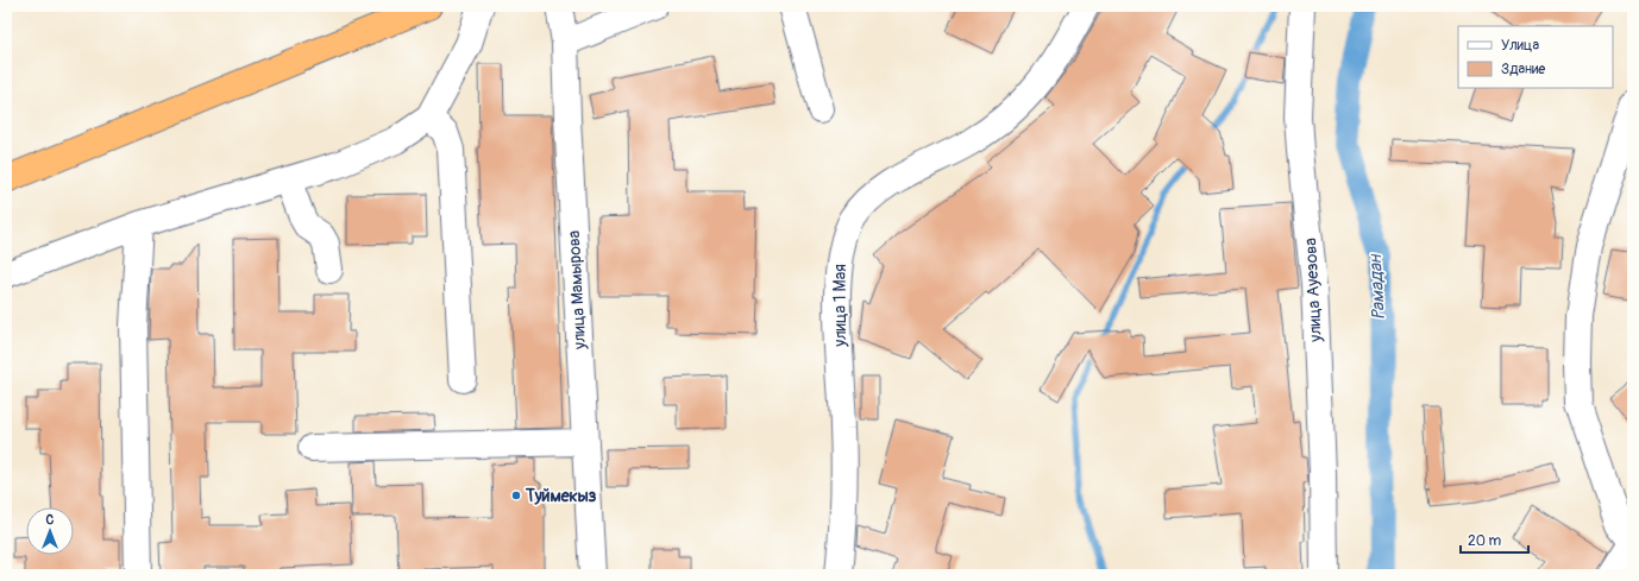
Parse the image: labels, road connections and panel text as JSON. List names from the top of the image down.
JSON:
{
  "streets": {
    "street": ["улица Мамырова", "улица Ауезова", "улица 1 Мая"]
  },
  "water": ["Рамадан"],
  "places": ["Туймекыз"],
  "legend": ["Улица", "Здание"],
  "scale_bar": "20 m",
  "north": "top"
}
